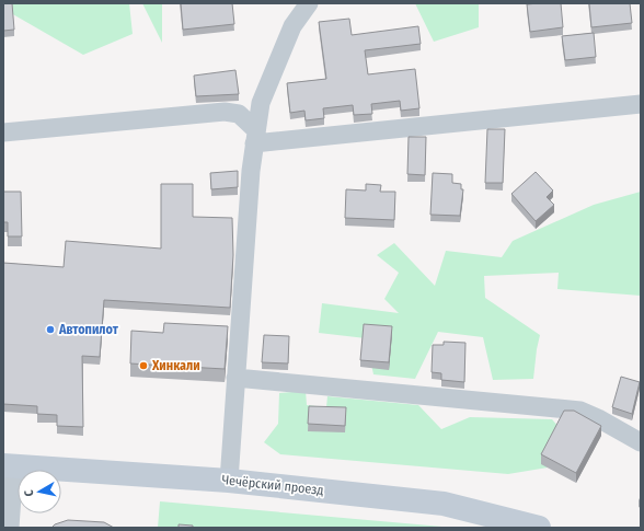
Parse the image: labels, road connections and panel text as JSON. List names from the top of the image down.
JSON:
{
  "streets": {
    "main road": ["Чечёрский проезд"]
  },
  "places": ["Автопилот", "Хинкали"],
  "north": "left"
}
